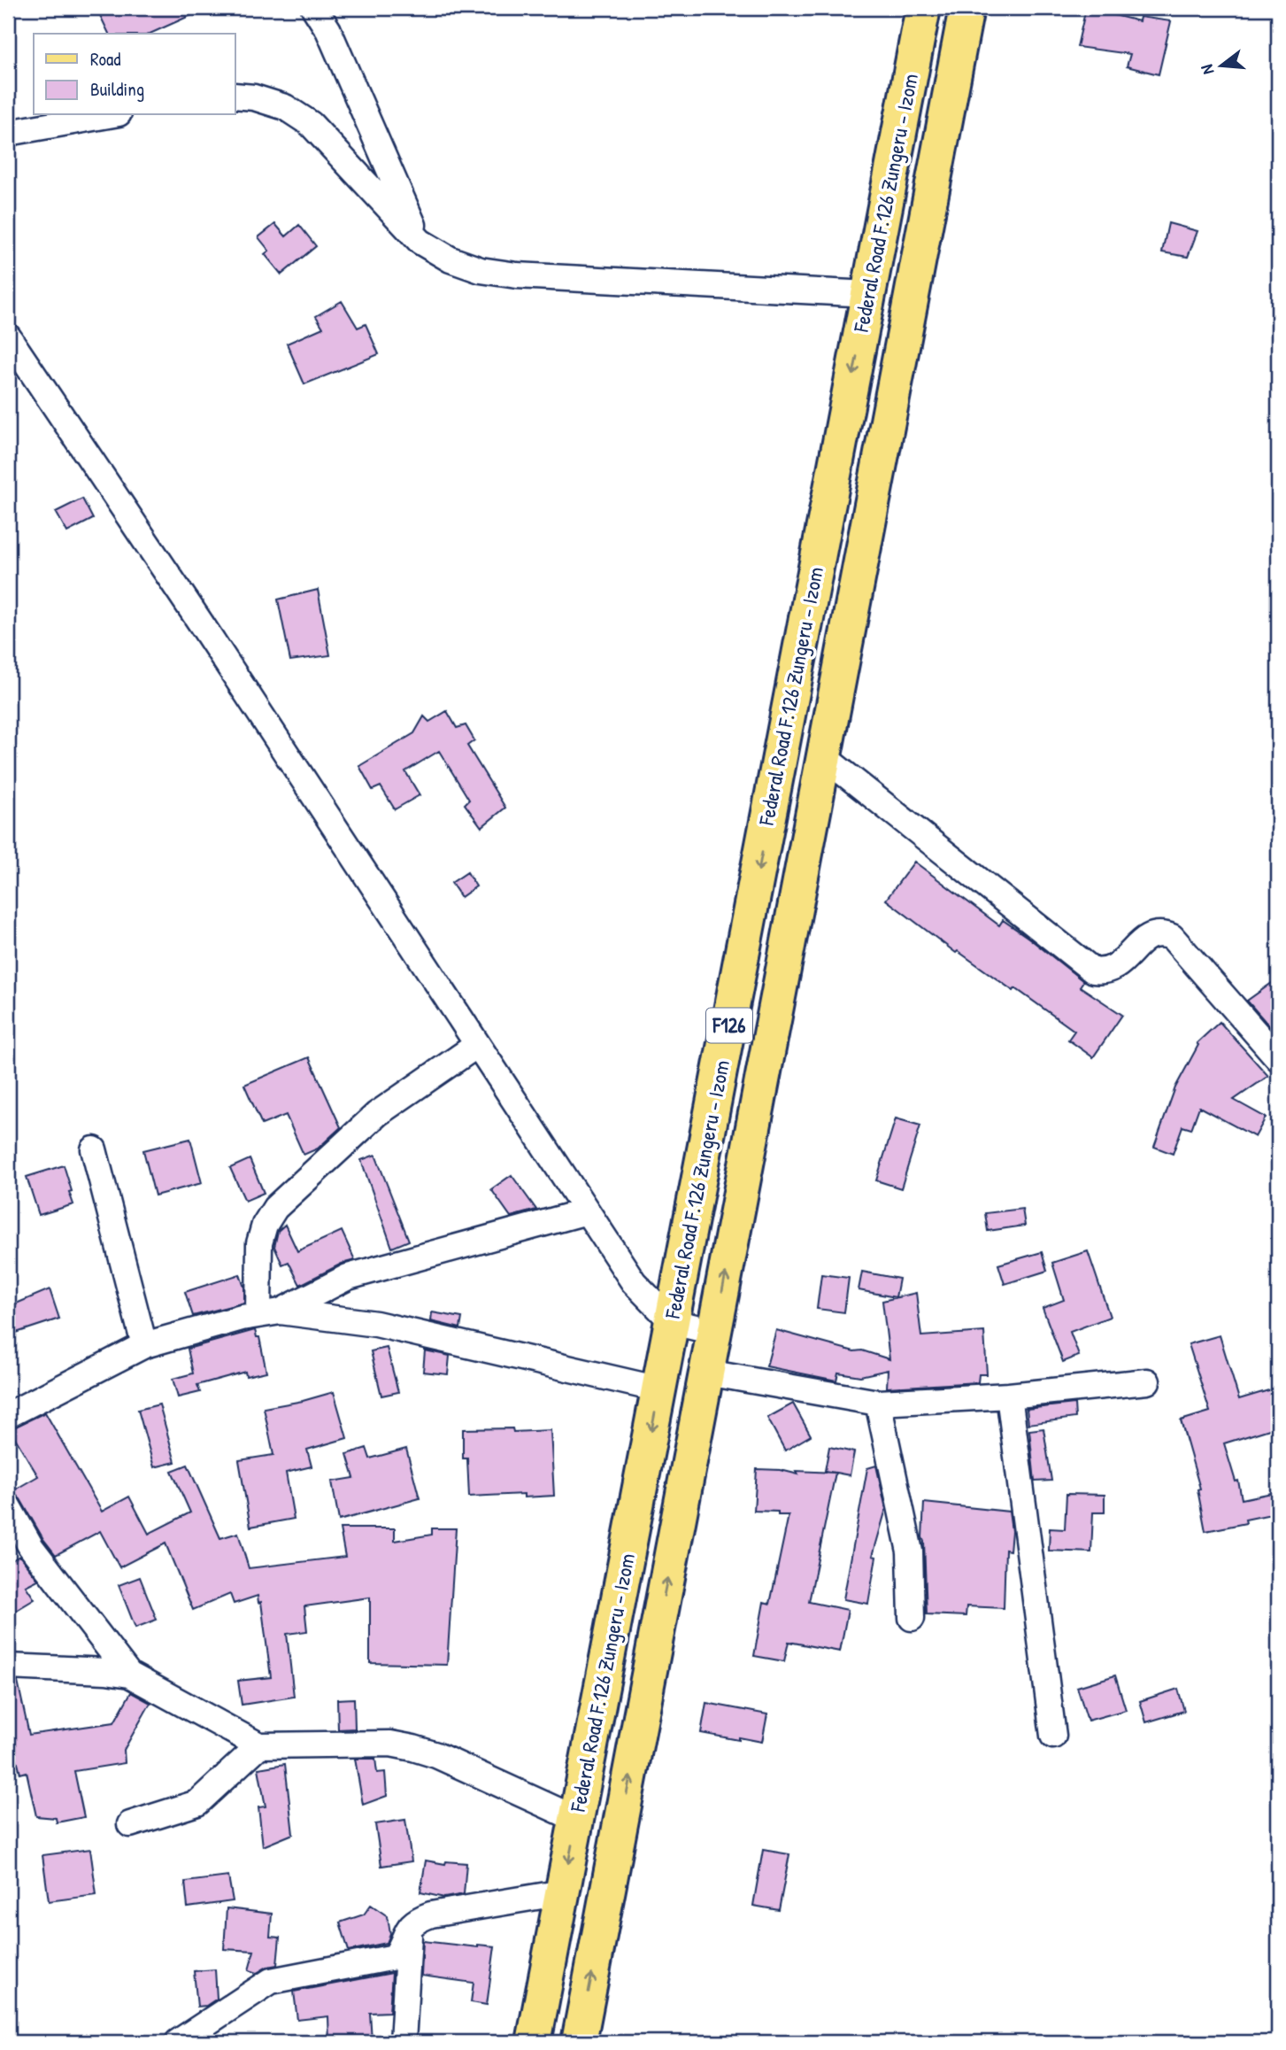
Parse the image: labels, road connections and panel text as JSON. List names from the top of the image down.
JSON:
{
  "streets": {
    "main road": ["Federal Road F.126 Zungeru - Izom", "F126"]
  },
  "legend": ["Road", "Building"],
  "north": "left"
}
